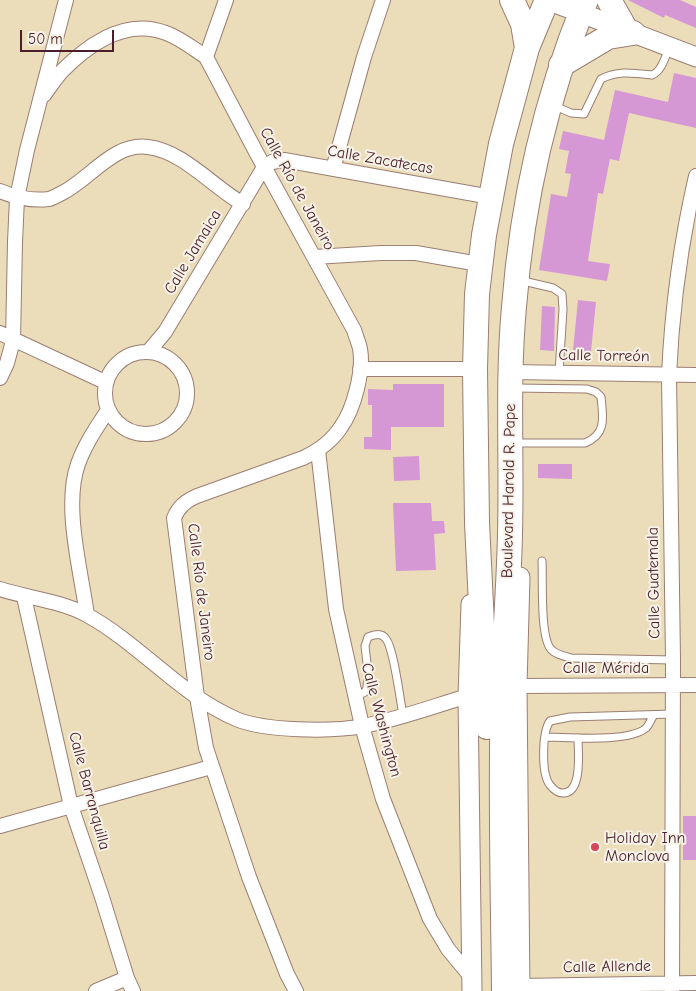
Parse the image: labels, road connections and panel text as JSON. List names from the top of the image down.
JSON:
{
  "streets": {
    "highway": ["Boulevard Harold R. Pape"],
    "street": [
      "Calle Zacatecas",
      "Calle Río de Janeiro",
      "Calle Jamaica",
      "Calle Torreón",
      "Calle Guatemala",
      "Calle Mérida",
      "Calle Washington",
      "Calle Barranquilla",
      "Calle Allende"
    ]
  },
  "crossings": [
    ["Calle Zacatecas", "Calle Río de Janeiro"],
    ["Calle Zacatecas", "Calle Jamaica"],
    ["Calle Zacatecas", "Boulevard Harold R. Pape"],
    ["Calle Río de Janeiro", "Calle Jamaica"],
    ["Calle Río de Janeiro", "Calle Washington"],
    ["Calle Torreón", "Boulevard Harold R. Pape"],
    ["Calle Torreón", "Calle Guatemala"],
    ["Boulevard Harold R. Pape", "Calle Washington"],
    ["Boulevard Harold R. Pape", "Calle Allende"],
    ["Calle Guatemala", "Calle Mérida"],
    ["Calle Guatemala", "Calle Allende"]
  ],
  "places": ["Holiday Inn Monclova"],
  "scale_bar": "50 m"
}
